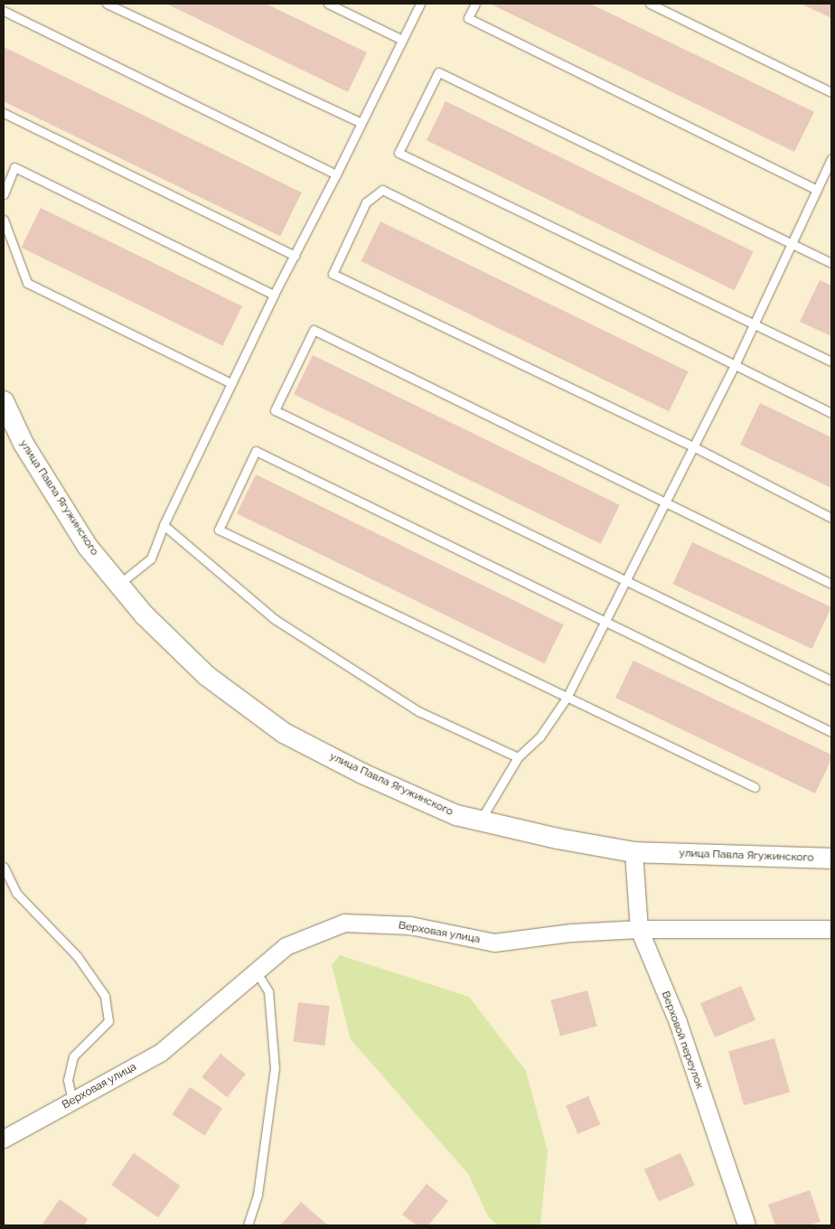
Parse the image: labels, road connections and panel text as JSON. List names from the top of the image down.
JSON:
{
  "streets": {
    "street": ["улица Павла Ягужинского", "Верховая улица", "Верховой переулок"]
  },
  "crossings": [
    ["улица Павла Ягужинского", "Верховой переулок"],
    ["Верховая улица", "Верховой переулок"]
  ]
}
